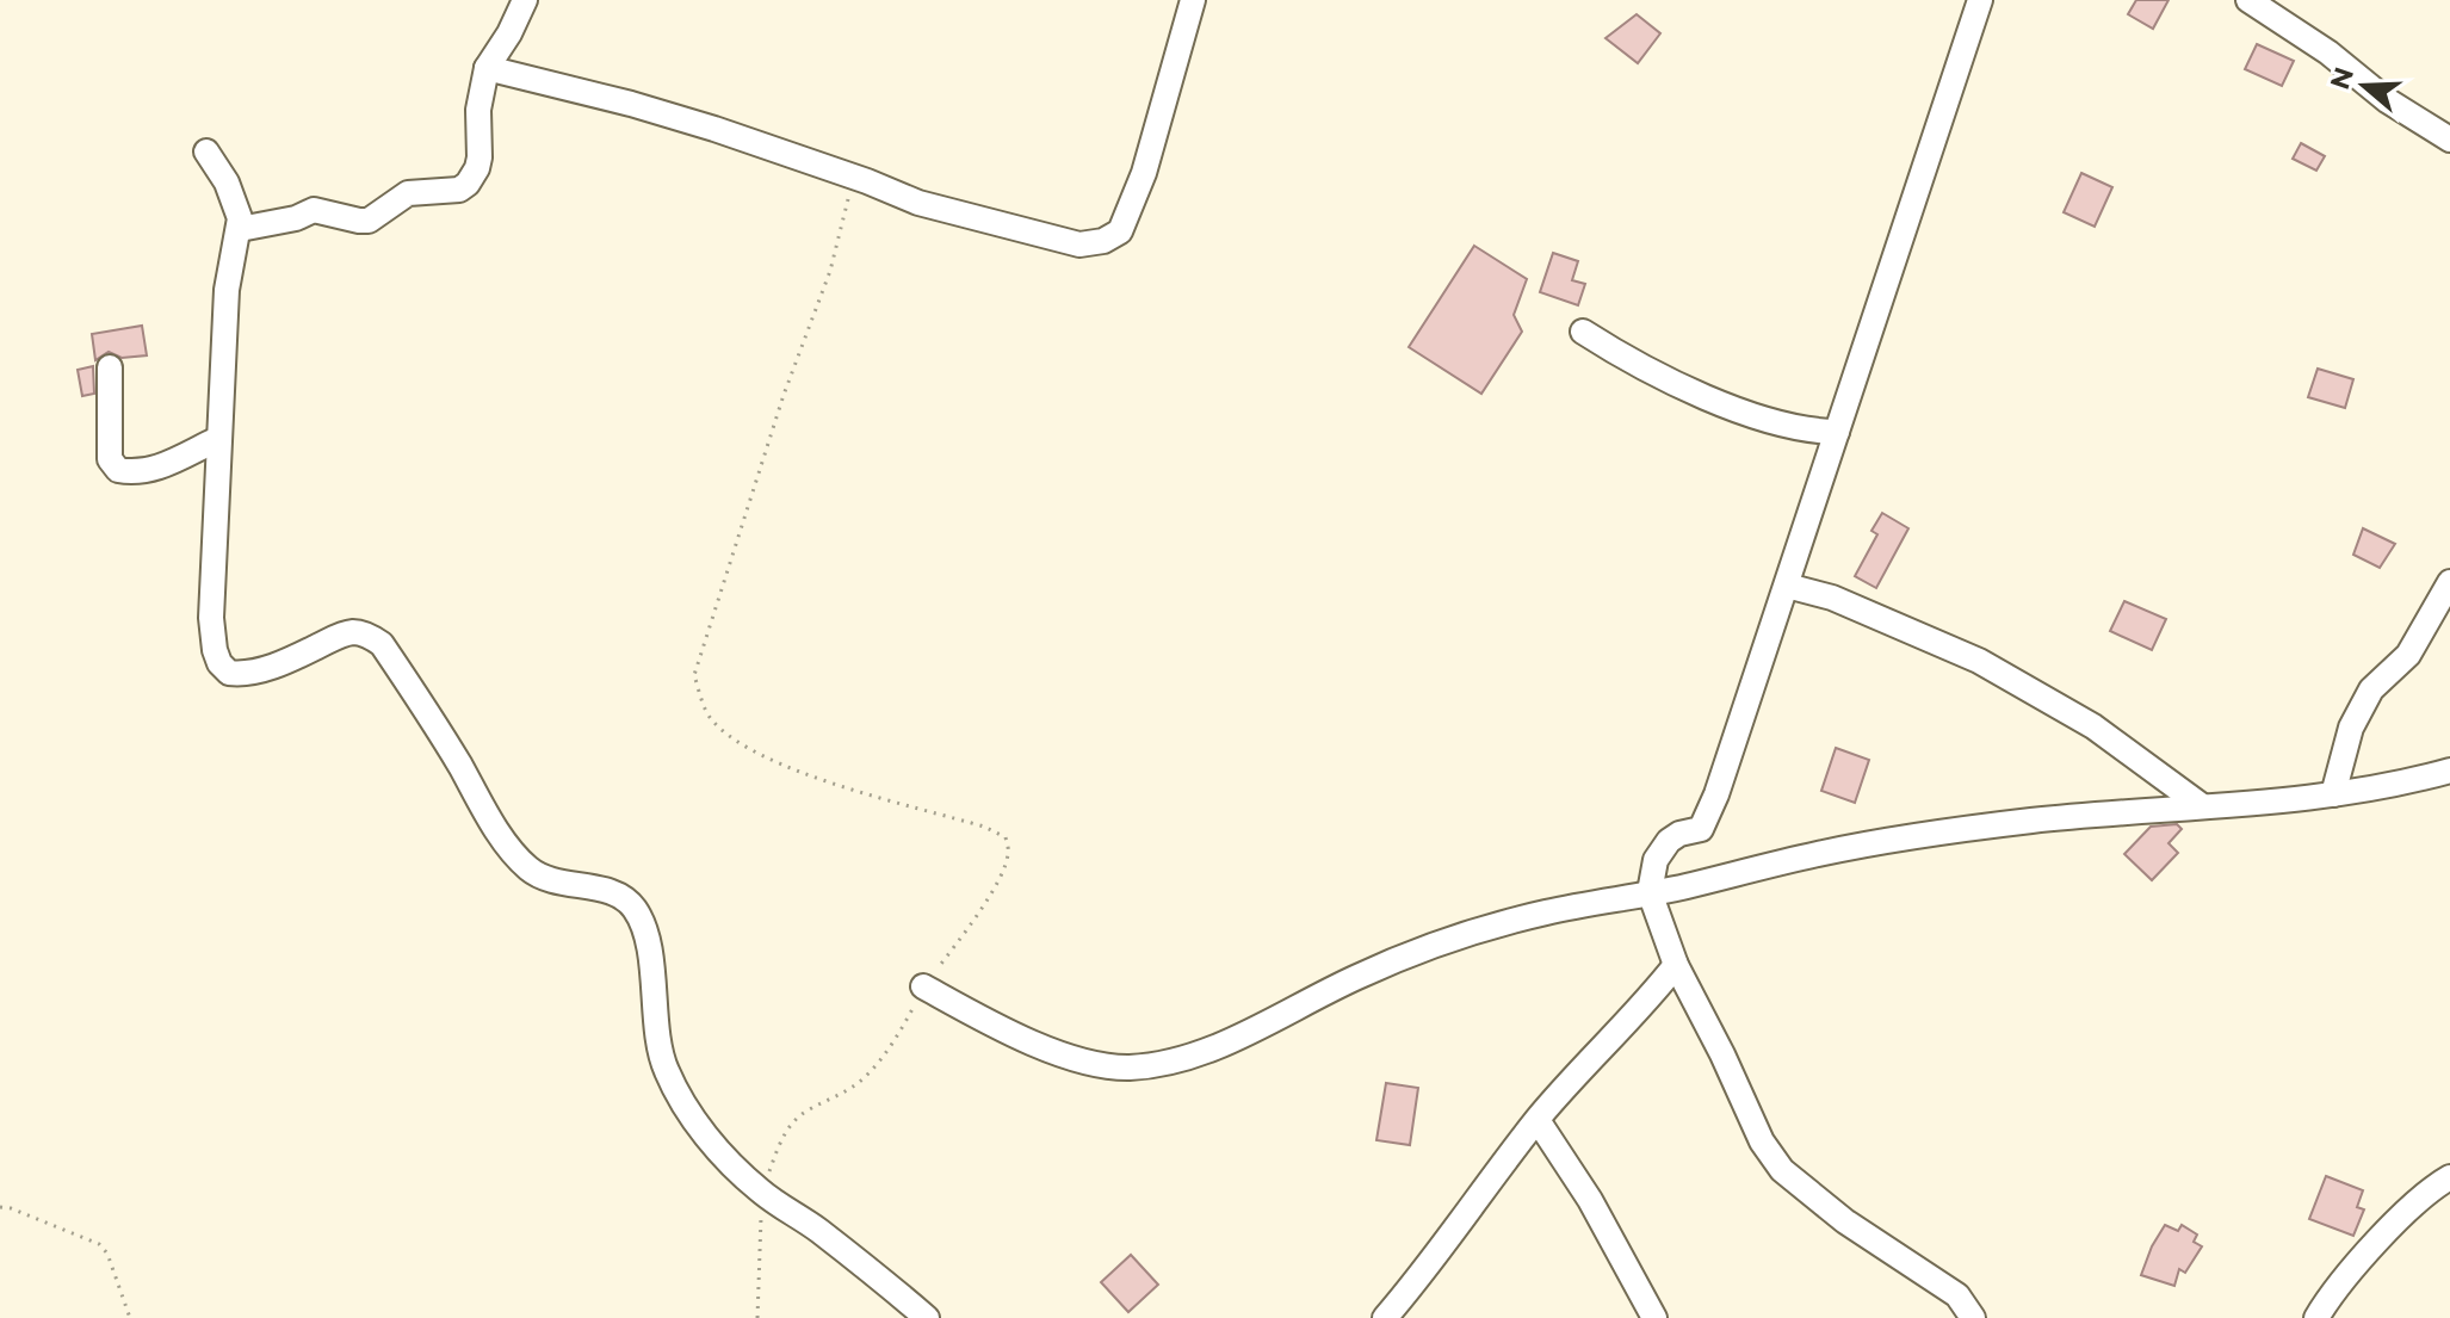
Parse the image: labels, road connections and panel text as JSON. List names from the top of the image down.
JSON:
{
  "north": "left"
}
